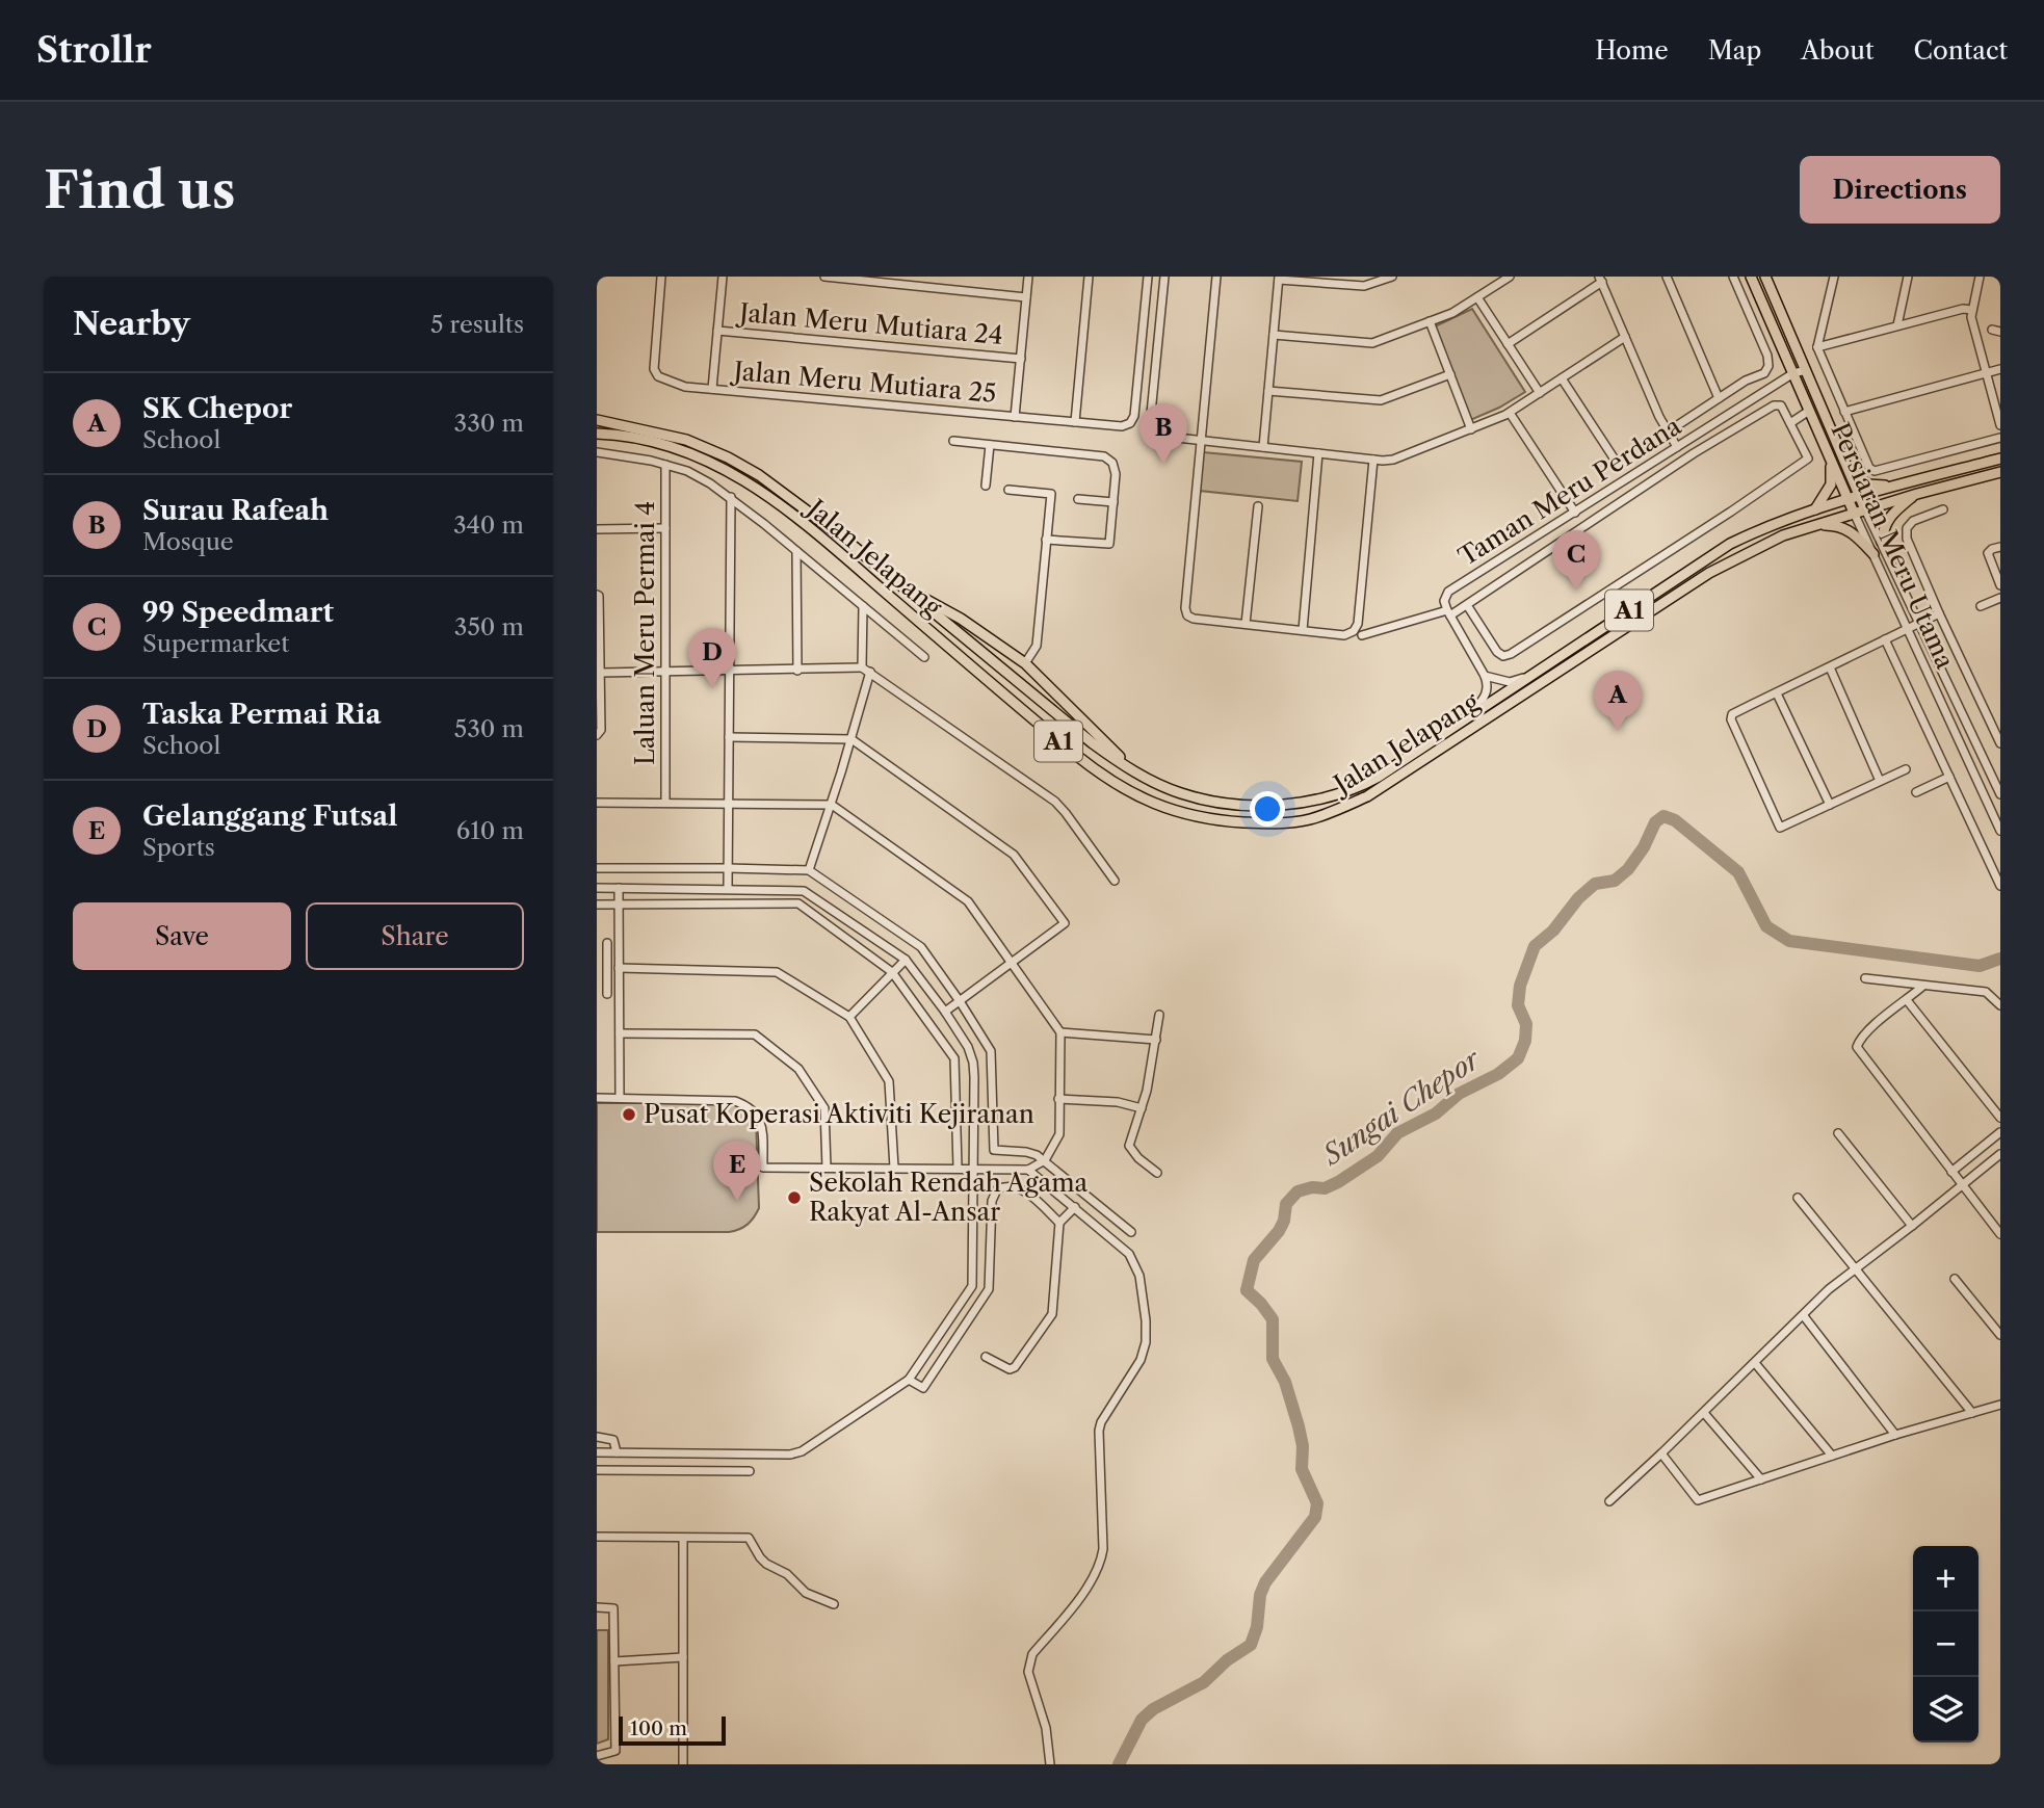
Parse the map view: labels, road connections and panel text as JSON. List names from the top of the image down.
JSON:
{
  "streets": {
    "main road": ["Persiaran Meru Utama", "Jalan Jelapang", "A1"],
    "street": [
      "Jalan Meru Mutiara 24",
      "Jalan Meru Mutiara 25",
      "Taman Meru Perdana",
      "Laluan Meru Permai 4"
    ]
  },
  "crossings": [
    ["Taman Meru Perdana", "Persiaran Meru Utama"],
    ["Persiaran Meru Utama", "Jalan Jelapang"]
  ],
  "water": ["Sungai Chepor"],
  "places": ["Pusat Koperasi Aktiviti Kejiranan", "Sekolah Rendah Agama Rakyat Al-Ansar"],
  "scale_bar": "100 m",
  "page": {
    "header": "Strollr",
    "nav": [
      "Home",
      "Map",
      "About",
      "Contact"
    ],
    "buttons": [
      "Directions",
      ["Save", "Share"]
    ],
    "title": "Find us",
    "heading": ["Nearby", "5 results"],
    "list": [
      {
        "mark": "A",
        "name": "SK Chepor",
        "note": "School",
        "value": "330 m"
      },
      {
        "mark": "B",
        "name": "Surau Rafeah",
        "note": "Mosque",
        "value": "340 m"
      },
      {
        "mark": "C",
        "name": "99 Speedmart",
        "note": "Supermarket",
        "value": "350 m"
      },
      {
        "mark": "D",
        "name": "Taska Permai Ria",
        "note": "School",
        "value": "530 m"
      },
      {
        "mark": "E",
        "name": "Gelanggang Futsal",
        "note": "Sports",
        "value": "610 m"
      }
    ],
    "pins": [
      "B",
      "C",
      "D",
      "A",
      "E"
    ],
    "map_buttons": ["+", "−"],
    "scale": "100 m"
  }
}
